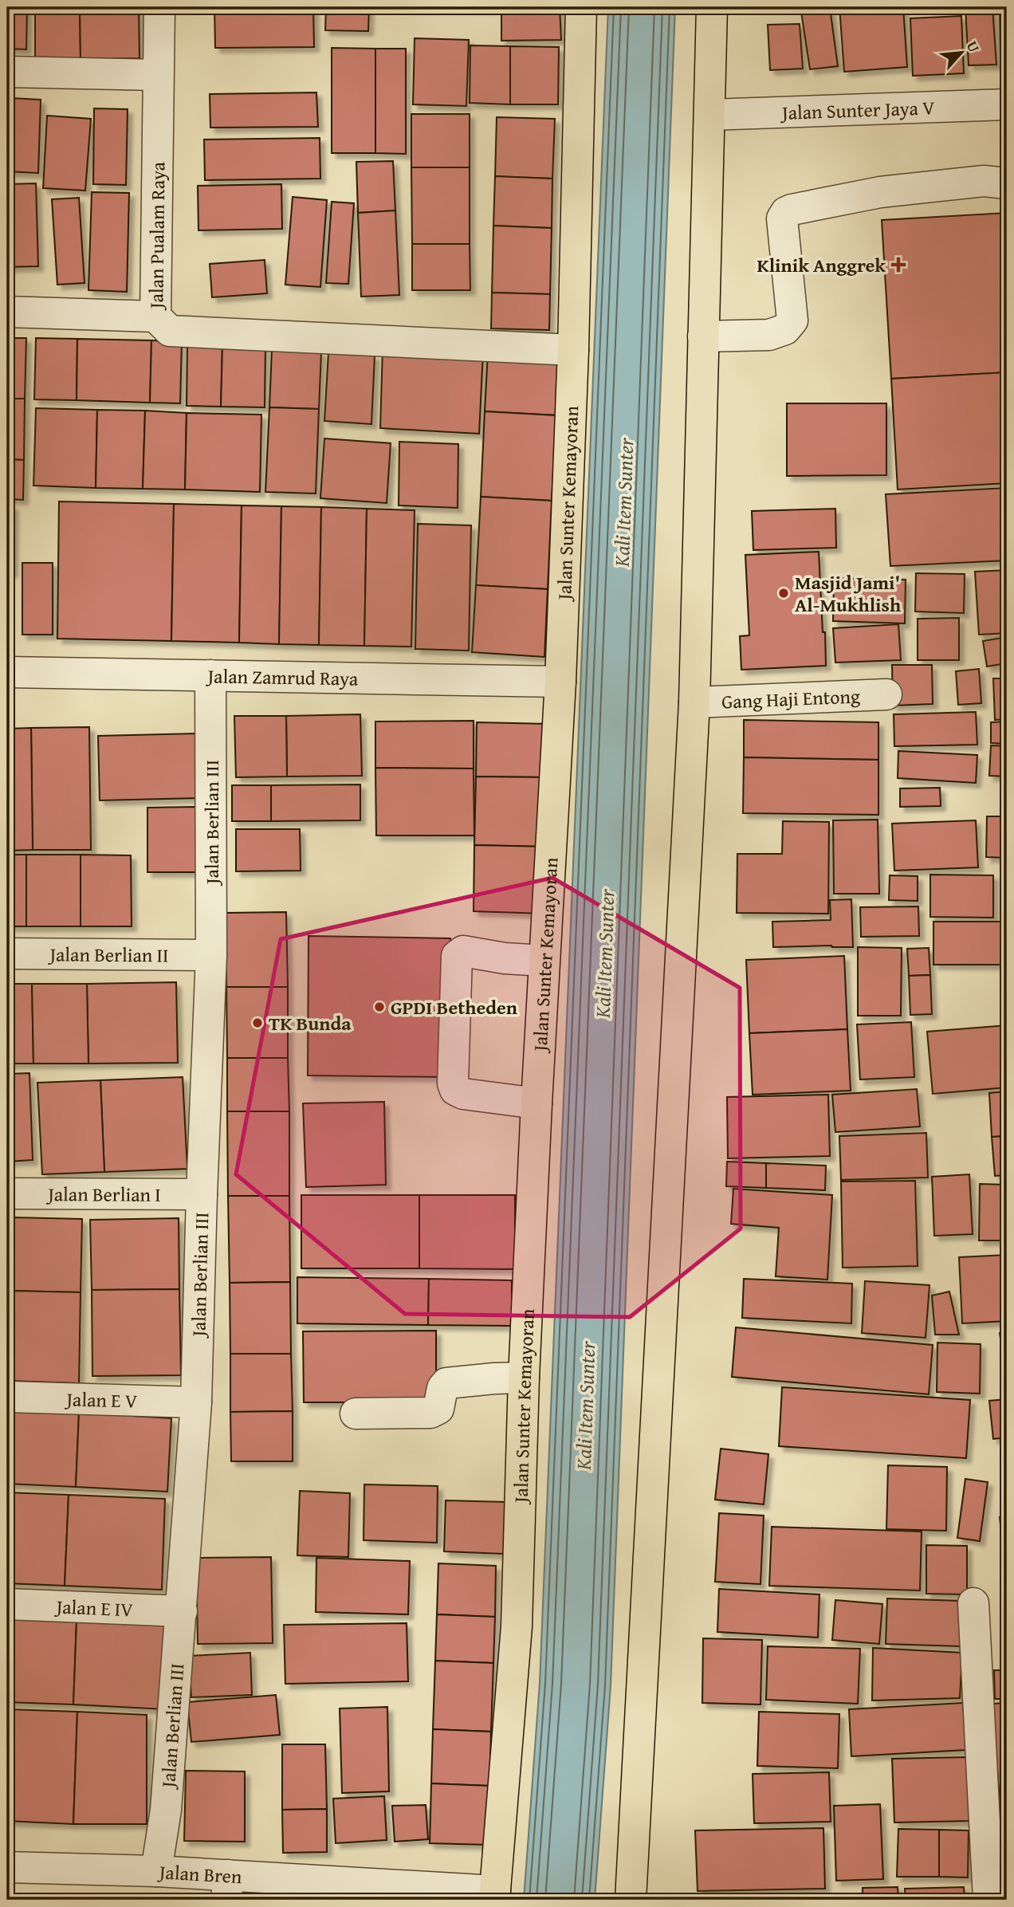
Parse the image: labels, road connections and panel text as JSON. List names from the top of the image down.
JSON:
{
  "streets": {
    "main road": ["Jalan Sunter Kemayoran"],
    "street": [
      "Jalan Sunter Jaya V",
      "Jalan Pualam Raya",
      "Jalan Zamrud Raya",
      "Gang Haji Entong",
      "Jalan Berlian III",
      "Jalan Berlian II",
      "Jalan Berlian I",
      "Jalan E V",
      "Jalan E IV",
      "Jalan Bren"
    ]
  },
  "crossings": [
    ["Jalan Sunter Kemayoran", "Jalan Zamrud Raya"],
    ["Jalan Sunter Kemayoran", "Jalan Bren"],
    ["Jalan Zamrud Raya", "Jalan Berlian III"],
    ["Jalan Berlian III", "Jalan Berlian II"],
    ["Jalan Berlian III", "Jalan Berlian I"],
    ["Jalan Berlian III", "Jalan E V"],
    ["Jalan Berlian III", "Jalan E IV"],
    ["Jalan Berlian III", "Jalan Bren"]
  ],
  "water": ["Kali Item Sunter"],
  "places": {
    "health": ["Klinik Anggrek"],
    "other": ["Masjid Jami' Al-Mukhlish", "GPDI Betheden", "TK Bunda"]
  },
  "north": "top right"
}
